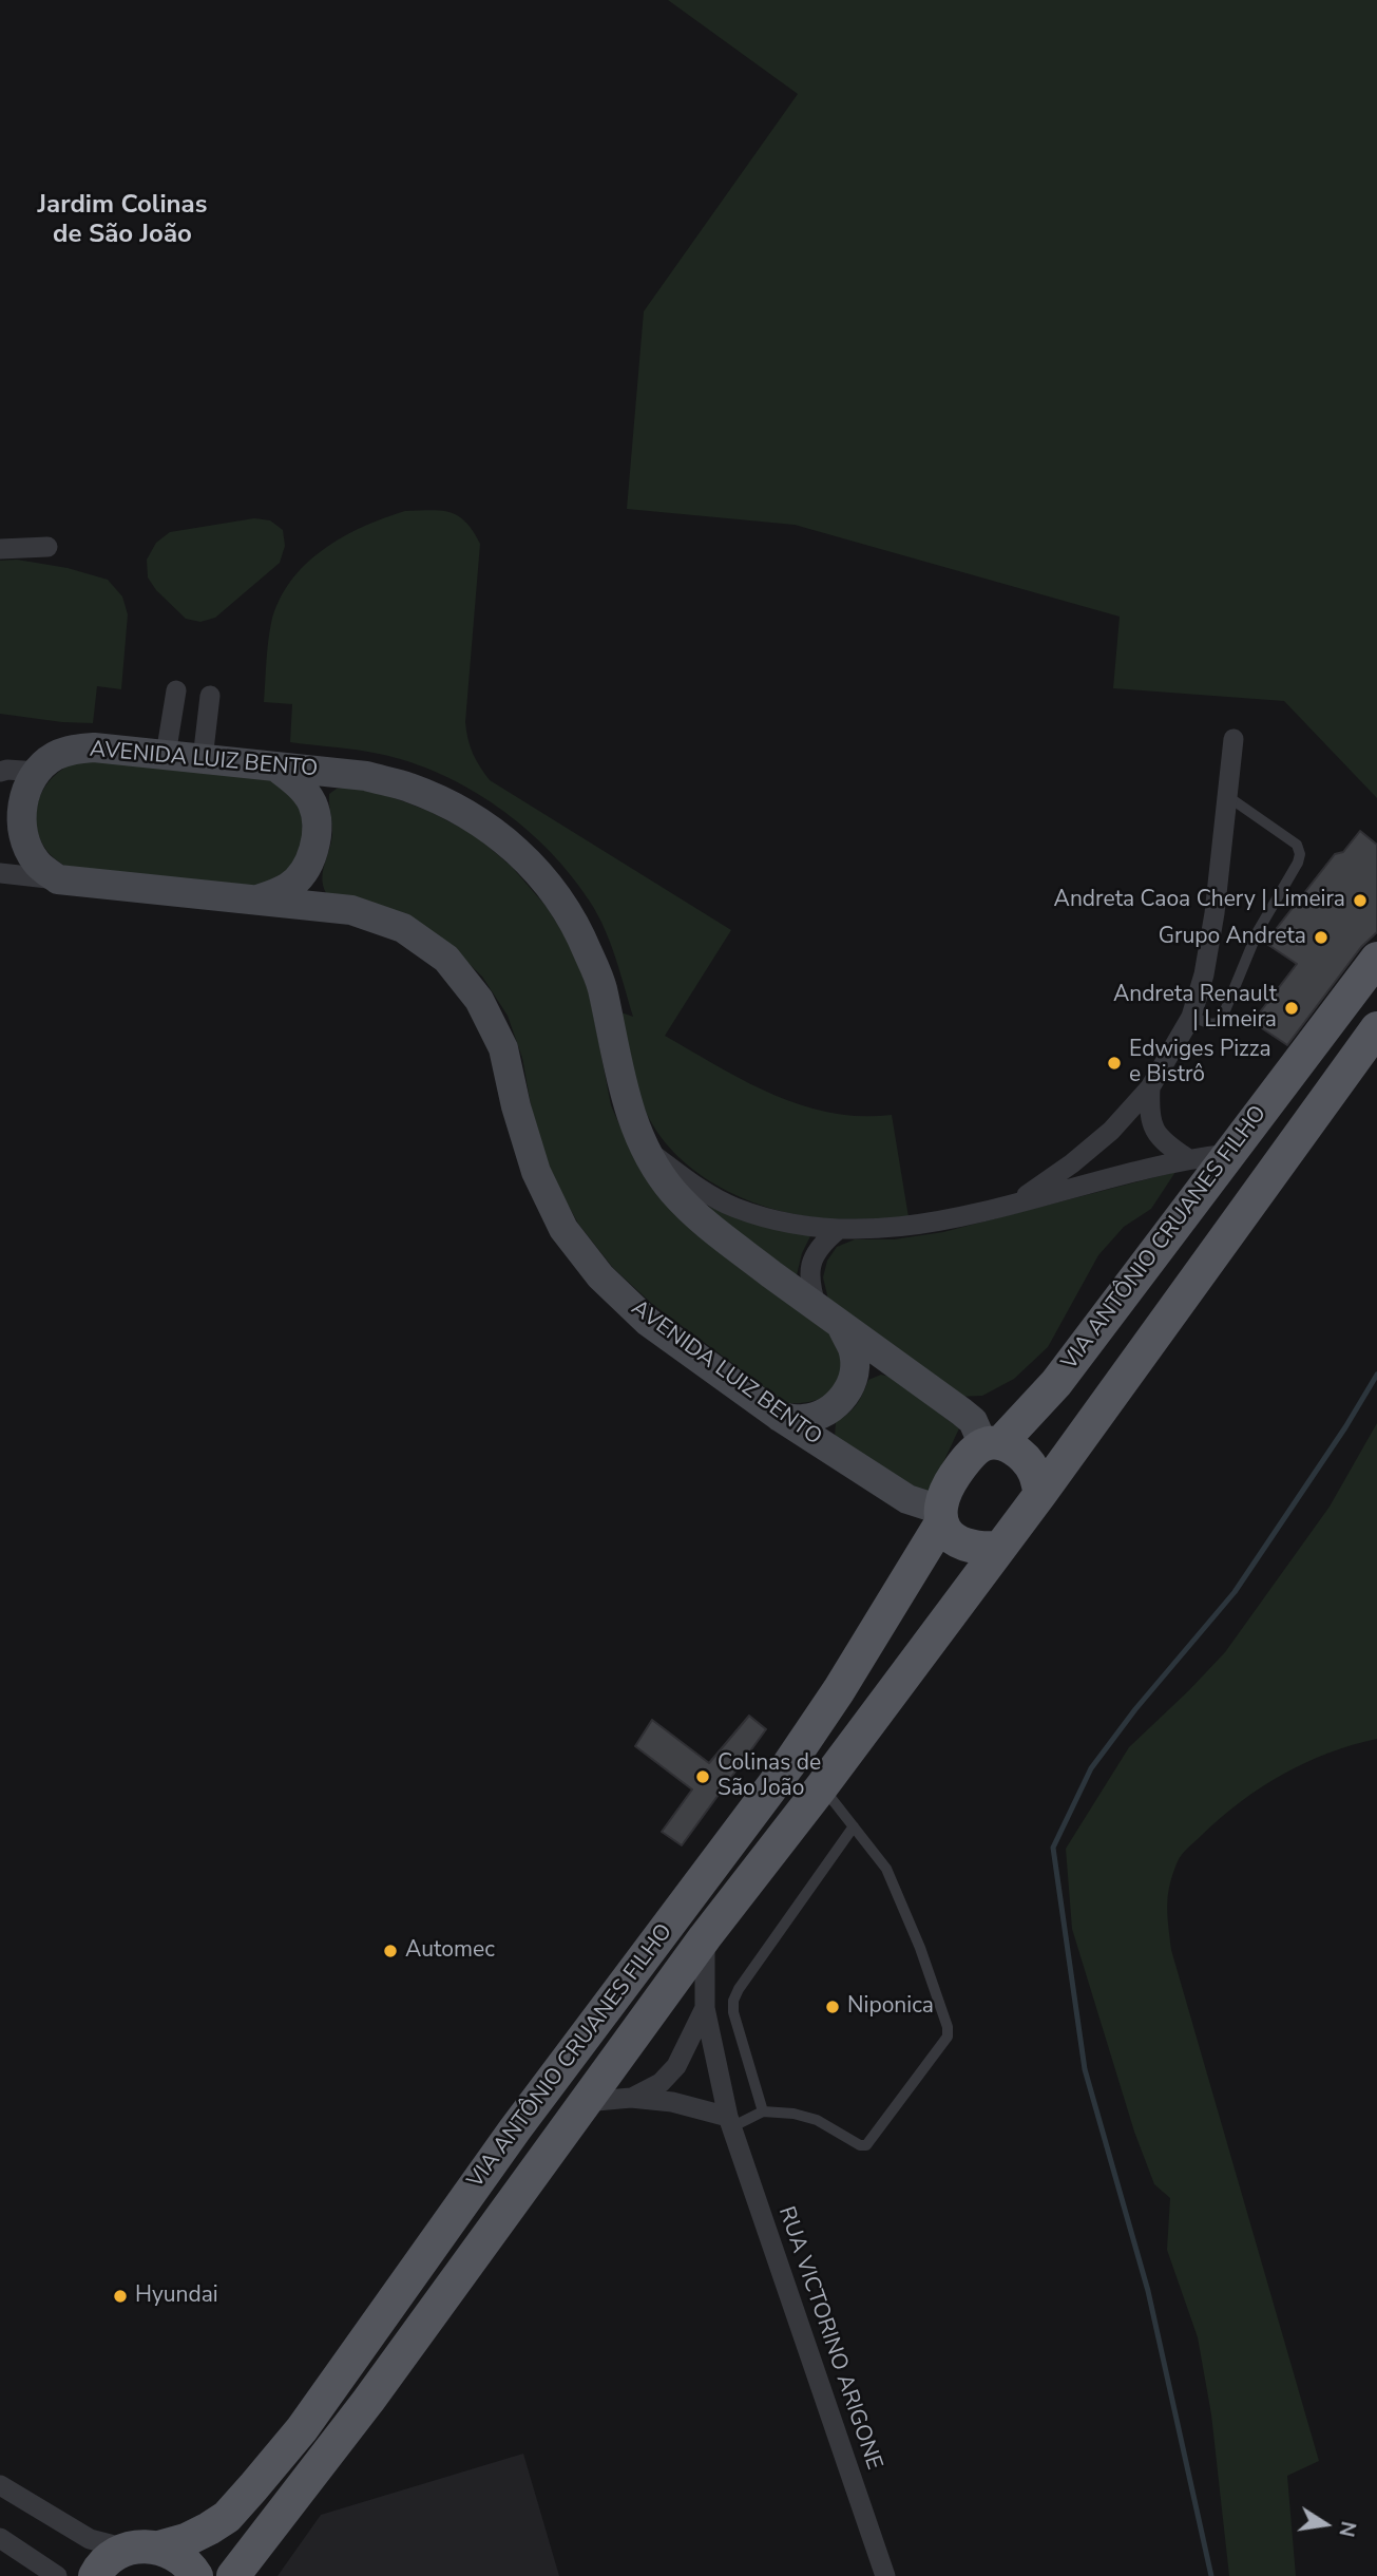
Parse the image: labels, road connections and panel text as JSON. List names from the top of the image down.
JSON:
{
  "streets": {
    "main road": ["VIA ANTÔNIO CRUANES FILHO"],
    "street": ["AVENIDA LUIZ BENTO", "RUA VICTORINO ARIGONE"]
  },
  "crossings": [
    ["AVENIDA LUIZ BENTO", "VIA ANTÔNIO CRUANES FILHO"],
    ["VIA ANTÔNIO CRUANES FILHO", "RUA VICTORINO ARIGONE"]
  ],
  "districts": ["Jardim Colinas de São João"],
  "places": [
    "Andreta Caoa Chery | Limeira",
    "Grupo Andreta",
    "Andreta Renault | Limeira",
    "Edwiges Pizza e Bistrô",
    "Colinas de São João",
    "Automec",
    "Niponica",
    "Hyundai"
  ],
  "north": "right"
}
